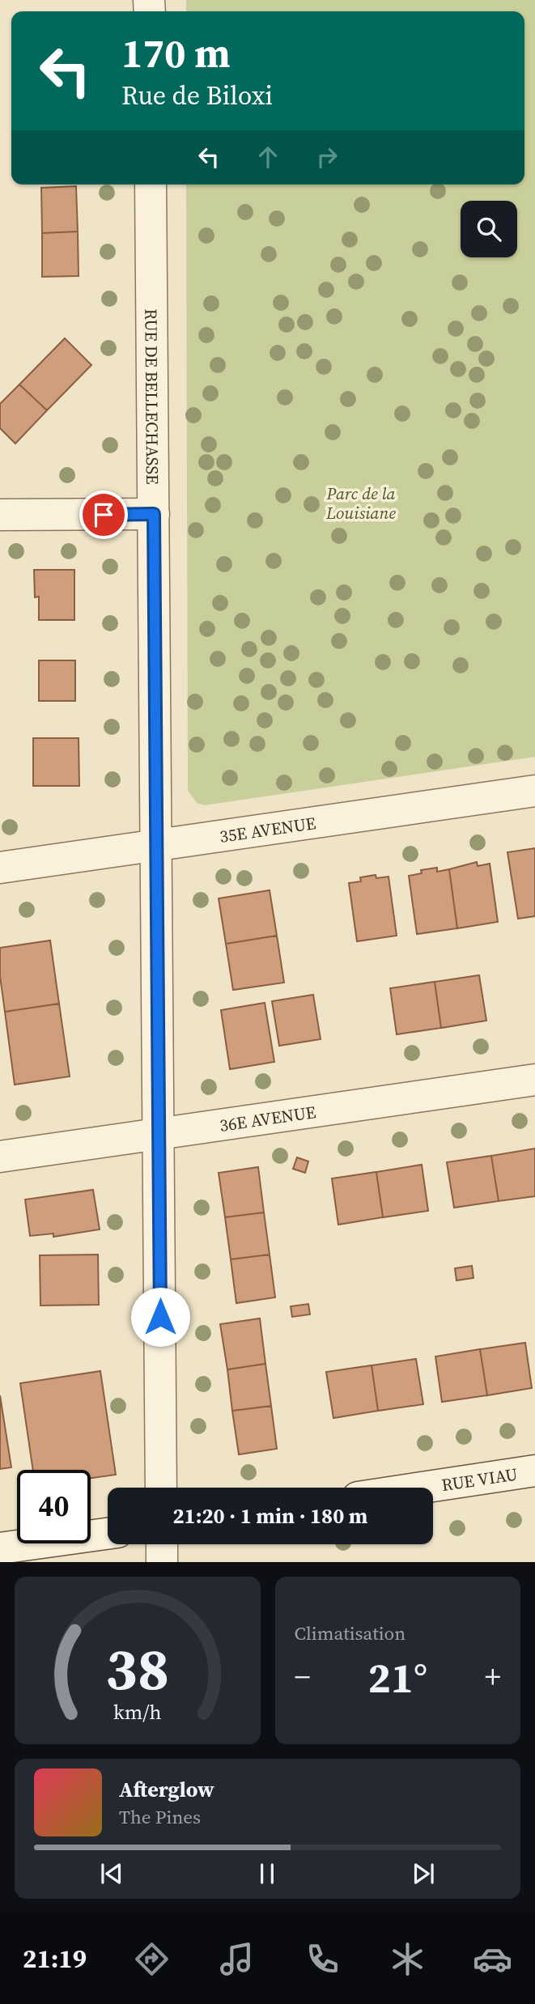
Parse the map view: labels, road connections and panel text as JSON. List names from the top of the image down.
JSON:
{
  "streets": {
    "street": [
      "RUE DE BELLECHASSE",
      "35E AVENUE",
      "36E AVENUE",
      "RUE VIAU"
    ]
  },
  "crossings": [
    ["RUE DE BELLECHASSE", "35E AVENUE"],
    ["RUE DE BELLECHASSE", "36E AVENUE"]
  ],
  "parks": ["Parc de la Louisiane"],
  "page": {
    "turn": ["170 m", "Rue de Biloxi"],
    "limit": "40",
    "trip": "21:20 · 1 min · 180 m",
    "tile": "Climatisation",
    "heat": ["−", "21°", "+"],
    "song": ["Afterglow", "The Pines"],
    "tabs": "21:19",
    "gauge": ["38", "km/h"]
  }
}
